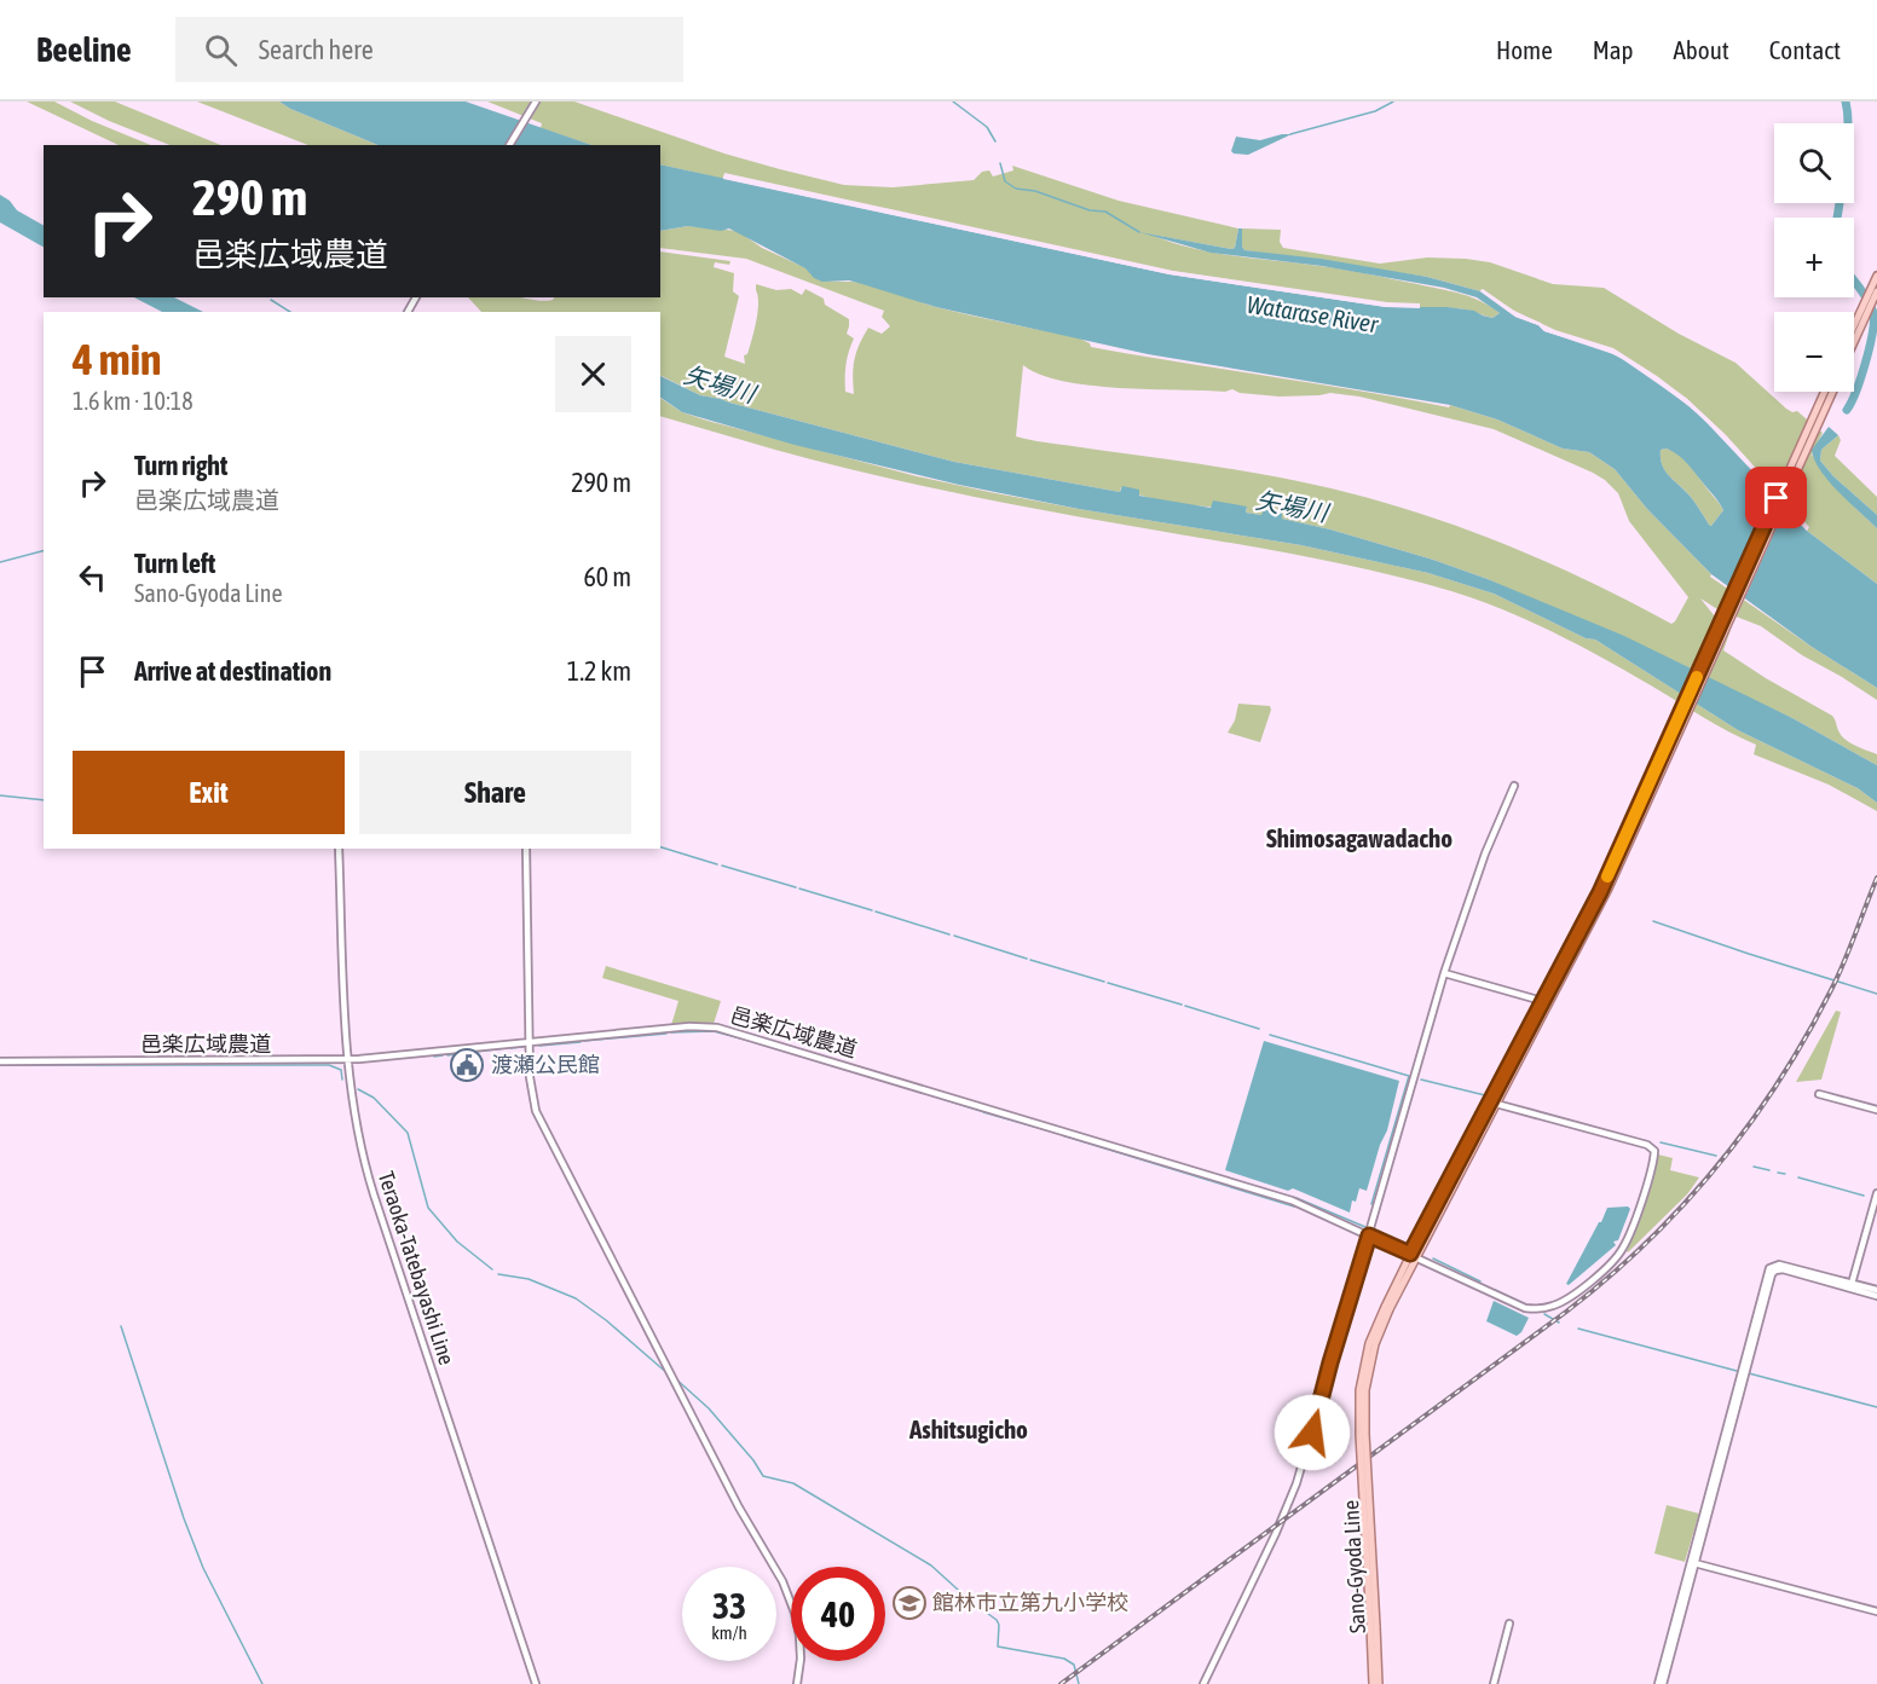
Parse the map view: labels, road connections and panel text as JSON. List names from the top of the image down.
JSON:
{
  "streets": {
    "main road": ["Sano-Gyoda Line"],
    "street": ["邑楽広域農道", "Teraoka-Tatebayashi Line"]
  },
  "crossings": [
    ["邑楽広域農道", "Teraoka-Tatebayashi Line"],
    ["邑楽広域農道", "Sano-Gyoda Line"]
  ],
  "districts": ["Shimosagawadacho", "Ashitsugicho"],
  "water": ["Watarase River", "矢場川"],
  "places": {
    "public building": ["渡瀬公民館"],
    "school or university": ["館林市立第九小学校"]
  },
  "page": {
    "header": "Beeline",
    "search": "Search here",
    "nav": [
      "Home",
      "Map",
      "About",
      "Contact"
    ],
    "map_buttons": ["+", "−"],
    "turn": ["290 m", "邑楽広域農道"],
    "heading": ["4 min", "1.6 km · 10:18"],
    "list": [
      {
        "name": "Turn right",
        "note": "邑楽広域農道",
        "value": "290 m"
      },
      {
        "name": "Turn left",
        "note": "Sano-Gyoda Line",
        "value": "60 m"
      },
      {
        "name": "Arrive at destination",
        "value": "1.2 km"
      }
    ],
    "buttons": ["Exit", "Share"],
    "speed": "33 km/h",
    "limit": "40"
  }
}
